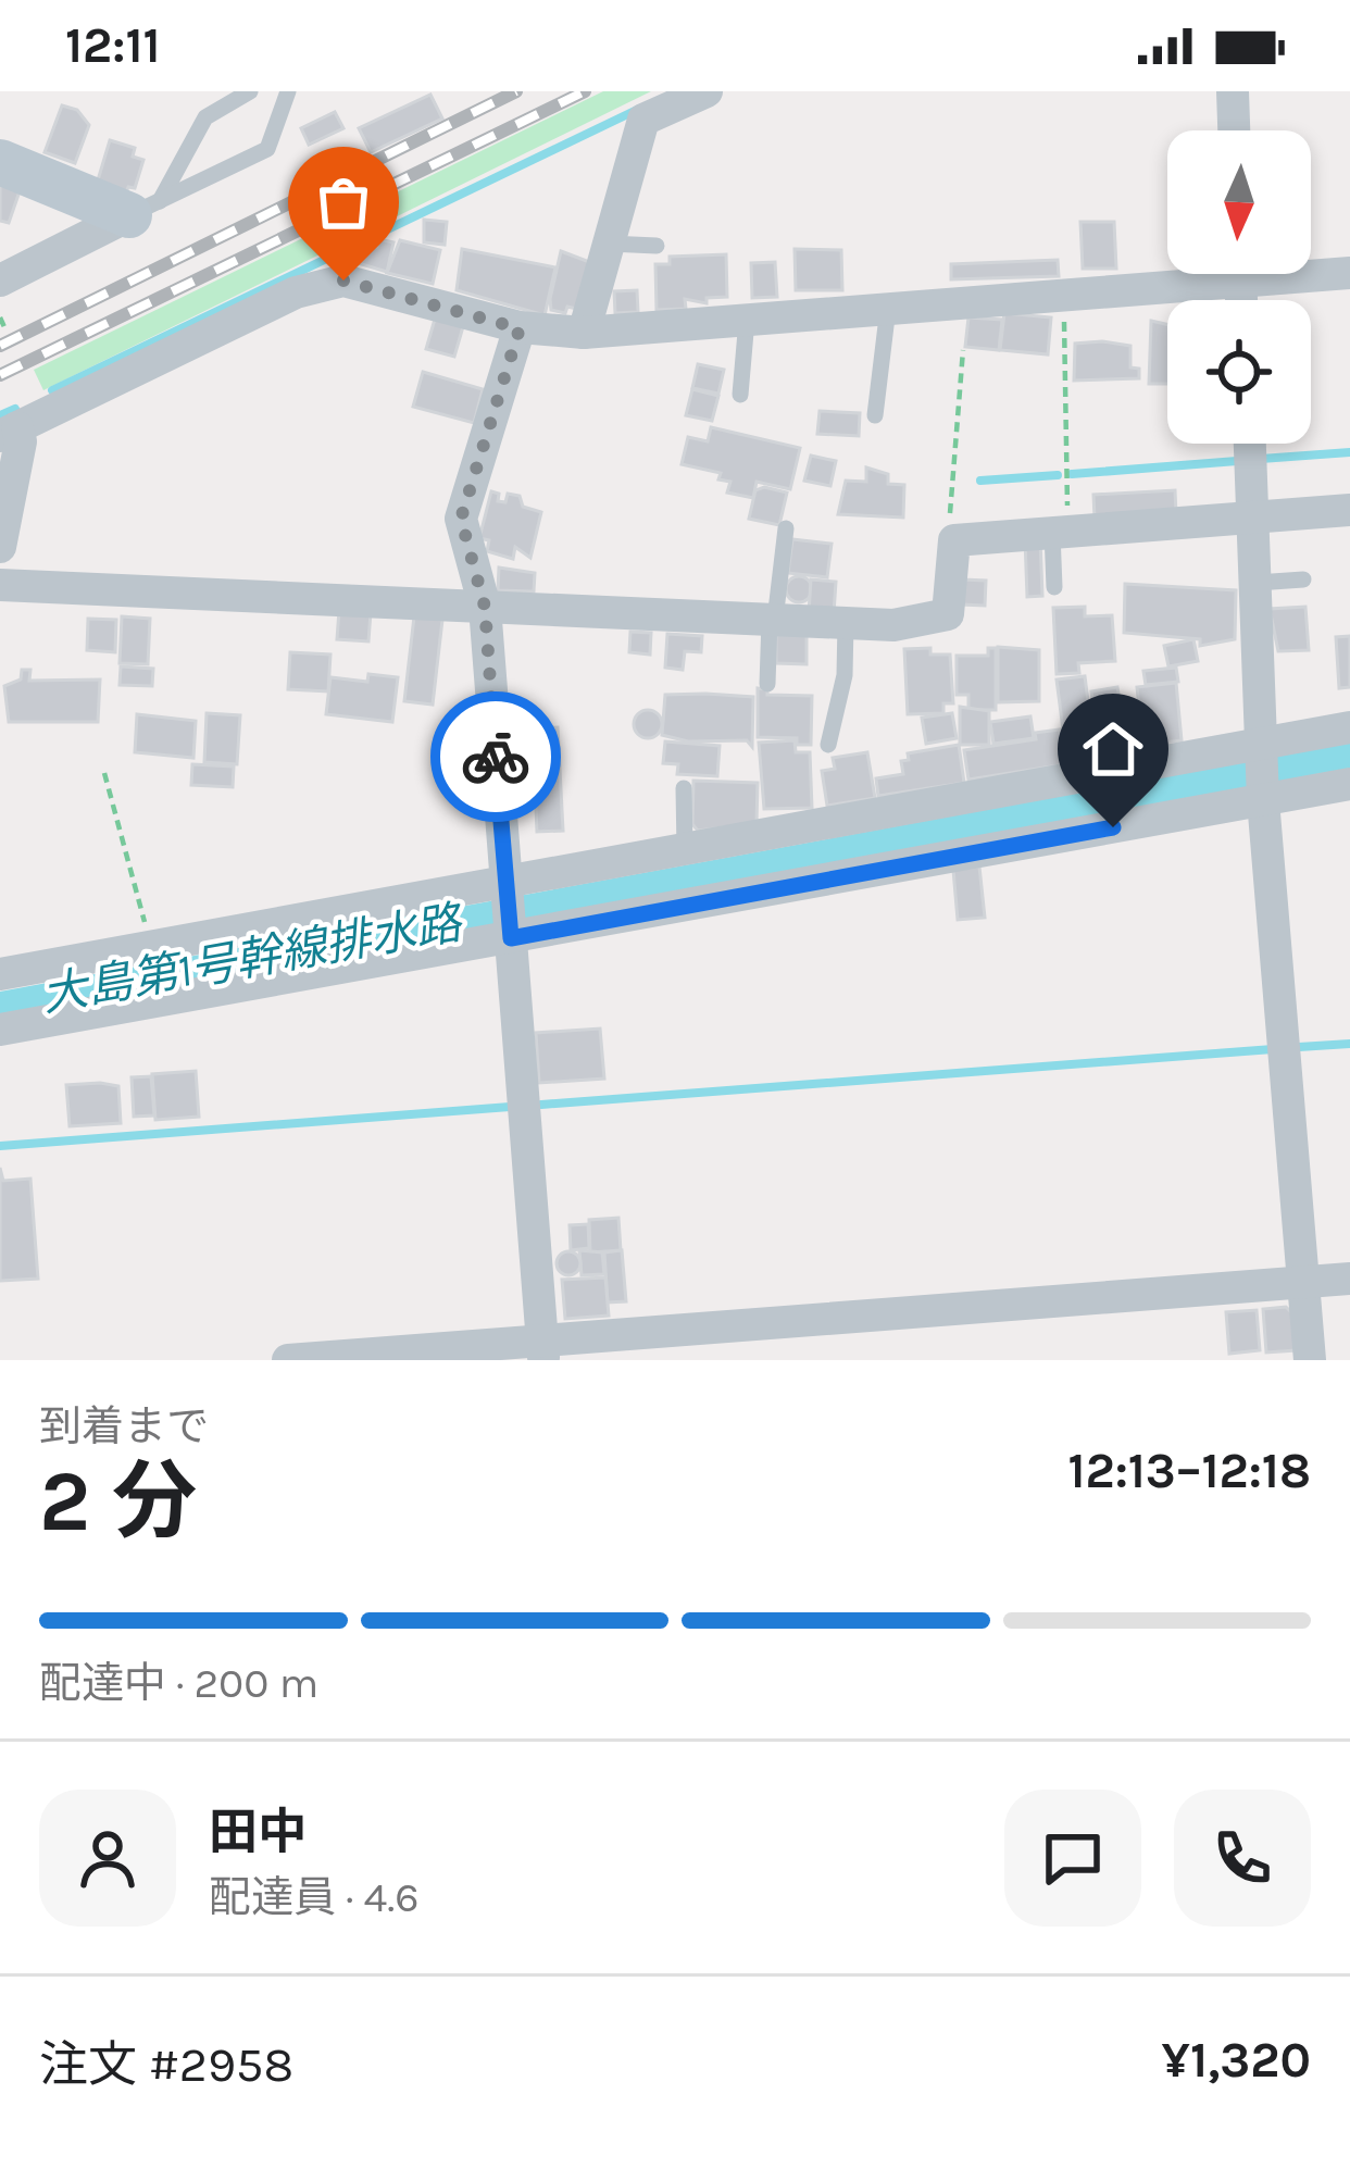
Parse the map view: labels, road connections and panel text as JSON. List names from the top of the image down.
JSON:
{
  "water": ["大島第1号幹線排水路"],
  "north": "bottom",
  "page": {
    "status": "12:11",
    "heading": ["2 分", "到着まで", "12:13–12:18"],
    "panel": [
      "田中",
      "配達員 · 4.6",
      "注文 #2958",
      "¥1,320"
    ],
    "bar": "配達中 · 200 m"
  }
}
